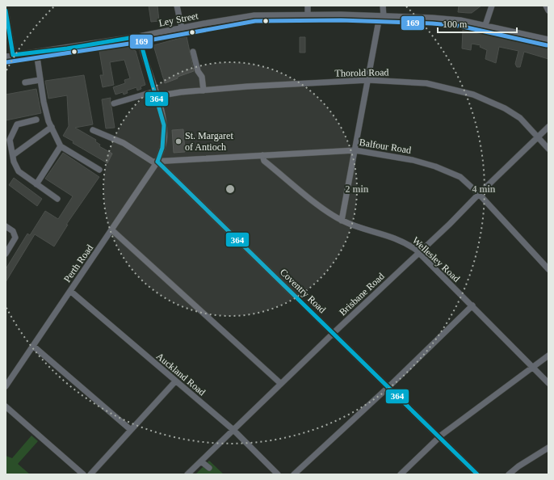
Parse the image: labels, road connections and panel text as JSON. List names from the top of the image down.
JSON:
{
  "streets": {
    "street": [
      "Ley Street",
      "Thorold Road",
      "Balfour Road",
      "Wellesley Road",
      "Perth Road",
      "Coventry Road",
      "Brisbane Road",
      "Auckland Road"
    ]
  },
  "crossings": [
    ["Ley Street", "Perth Road"],
    ["Thorold Road", "Perth Road"],
    ["Thorold Road", "Brisbane Road"],
    ["Balfour Road", "Wellesley Road"],
    ["Balfour Road", "Perth Road"],
    ["Balfour Road", "Coventry Road"],
    ["Balfour Road", "Brisbane Road"],
    ["Wellesley Road", "Brisbane Road"],
    ["Perth Road", "Coventry Road"],
    ["Perth Road", "Auckland Road"],
    ["Coventry Road", "Brisbane Road"],
    ["Brisbane Road", "Auckland Road"]
  ],
  "places": ["St. Margaret of Antioch"],
  "lines": ["transit line 364", "transit line 169"],
  "scale_bar": "100 m",
  "rings": ["2 min", "4 min"]
}
